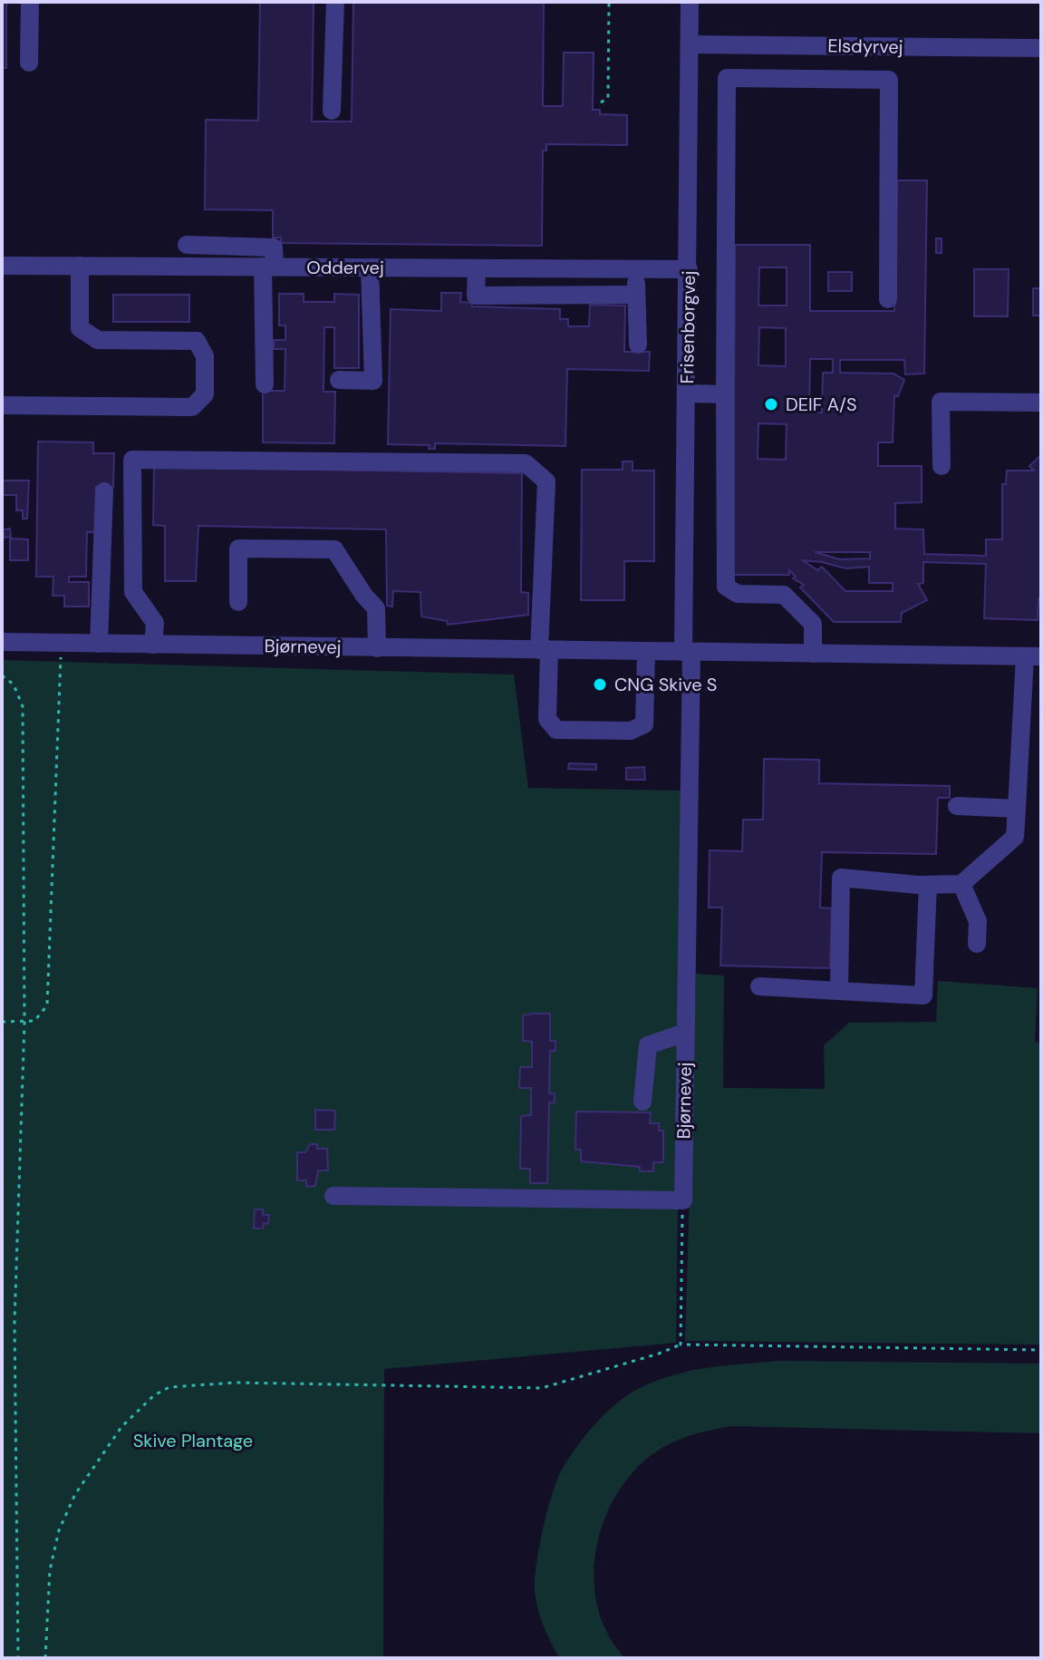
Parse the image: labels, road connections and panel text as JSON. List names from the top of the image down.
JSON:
{
  "streets": {
    "street": [
      "Elsdyrvej",
      "Oddervej",
      "Frisenborgvej",
      "Bjørnevej"
    ]
  },
  "crossings": [
    ["Elsdyrvej", "Frisenborgvej"],
    ["Oddervej", "Frisenborgvej"],
    ["Frisenborgvej", "Bjørnevej"]
  ],
  "parks": ["Skive Plantage"],
  "places": ["DEIF A/S", "CNG Skive S"]
}
